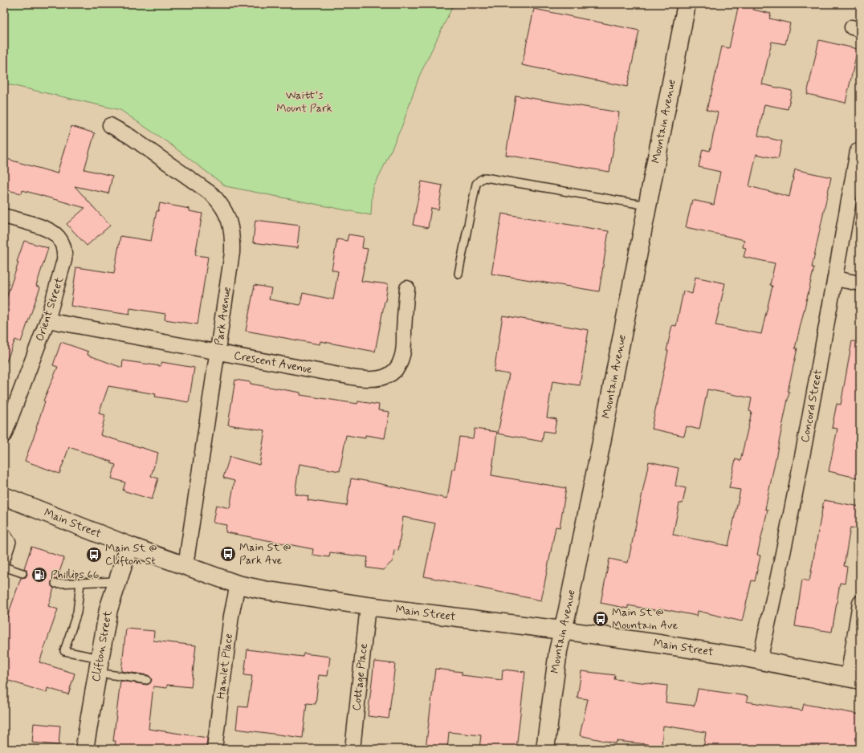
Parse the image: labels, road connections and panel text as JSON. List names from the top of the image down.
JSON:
{
  "streets": {
    "street": [
      "Mountain Avenue",
      "Orient Street",
      "Park Avenue",
      "Crescent Avenue",
      "Concord Street",
      "Main Street",
      "Clifton Street",
      "Hamlet Place",
      "Cottage Place"
    ]
  },
  "crossings": [
    ["Mountain Avenue", "Main Street"],
    ["Orient Street", "Crescent Avenue"],
    ["Park Avenue", "Crescent Avenue"],
    ["Park Avenue", "Main Street"],
    ["Concord Street", "Main Street"],
    ["Main Street", "Clifton Street"],
    ["Main Street", "Hamlet Place"],
    ["Main Street", "Cottage Place"]
  ],
  "parks": ["Waitt's Mount Park"],
  "places": {
    "bus stop": ["Main St @ Park Ave", "Main St @ Clifton St", "Main St @ Mountain Ave"],
    "fuel station": ["Phillips 66"]
  }
}
